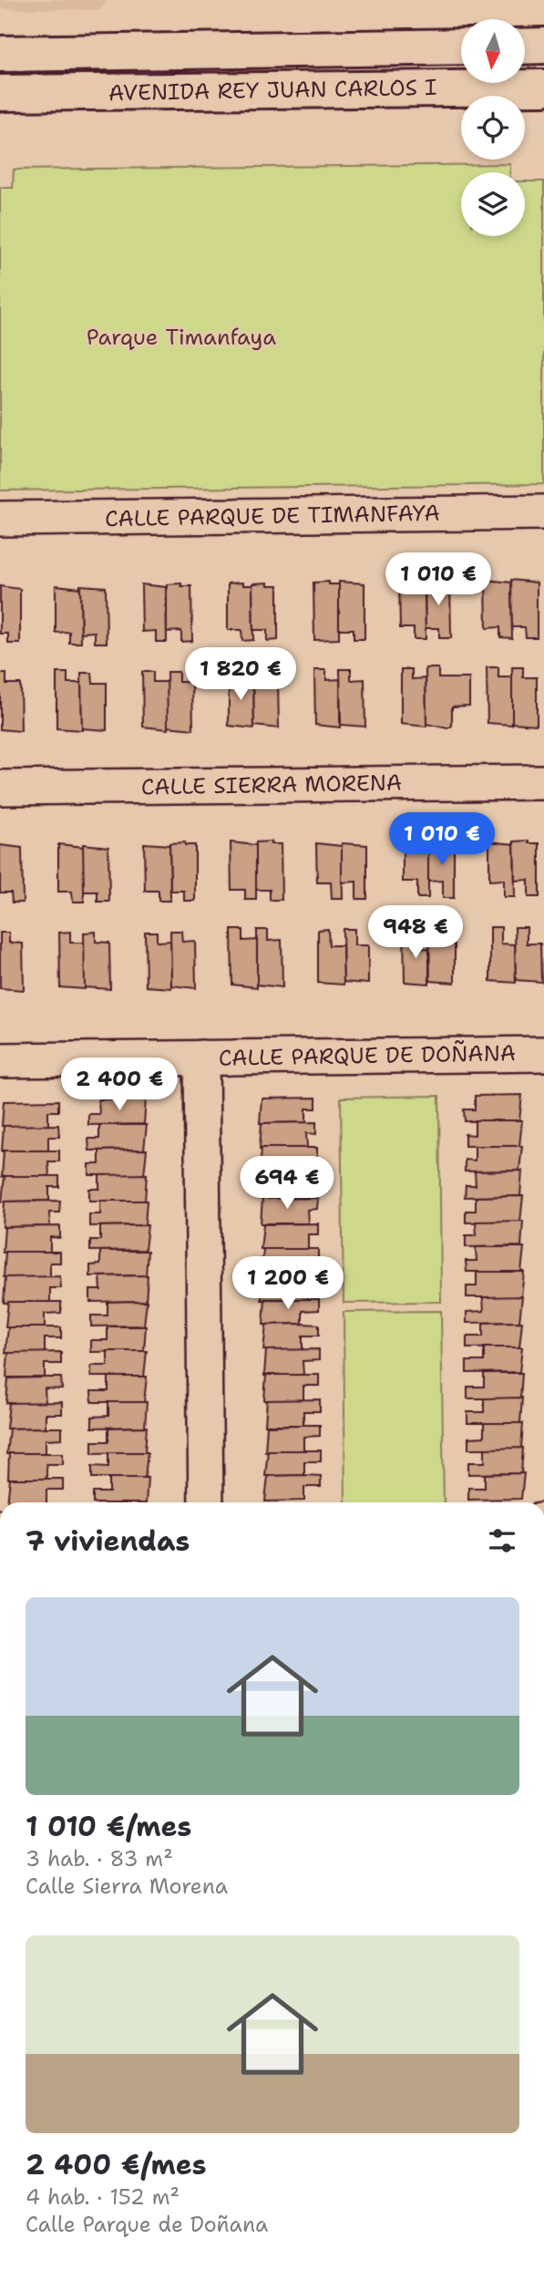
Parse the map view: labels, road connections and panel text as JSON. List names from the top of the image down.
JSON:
{
  "streets": {
    "main road": ["AVENIDA REY JUAN CARLOS I"],
    "street": ["CALLE PARQUE DE TIMANFAYA", "CALLE SIERRA MORENA", "CALLE PARQUE DE DOÑANA"]
  },
  "parks": ["Parque Timanfaya"],
  "north": "bottom",
  "page": {
    "price": [
      "1 010 €",
      "1 820 €",
      "1 010 €",
      "948 €",
      "2 400 €",
      "694 €",
      "1 200 €"
    ],
    "heading": "7 viviendas",
    "list": [
      {
        "name": "1 010 €/mes",
        "note": "3 hab. · 83 m² · Calle Sierra Morena"
      },
      {
        "name": "2 400 €/mes",
        "note": "4 hab. · 152 m² · Calle Parque de Doñana"
      }
    ]
  }
}
